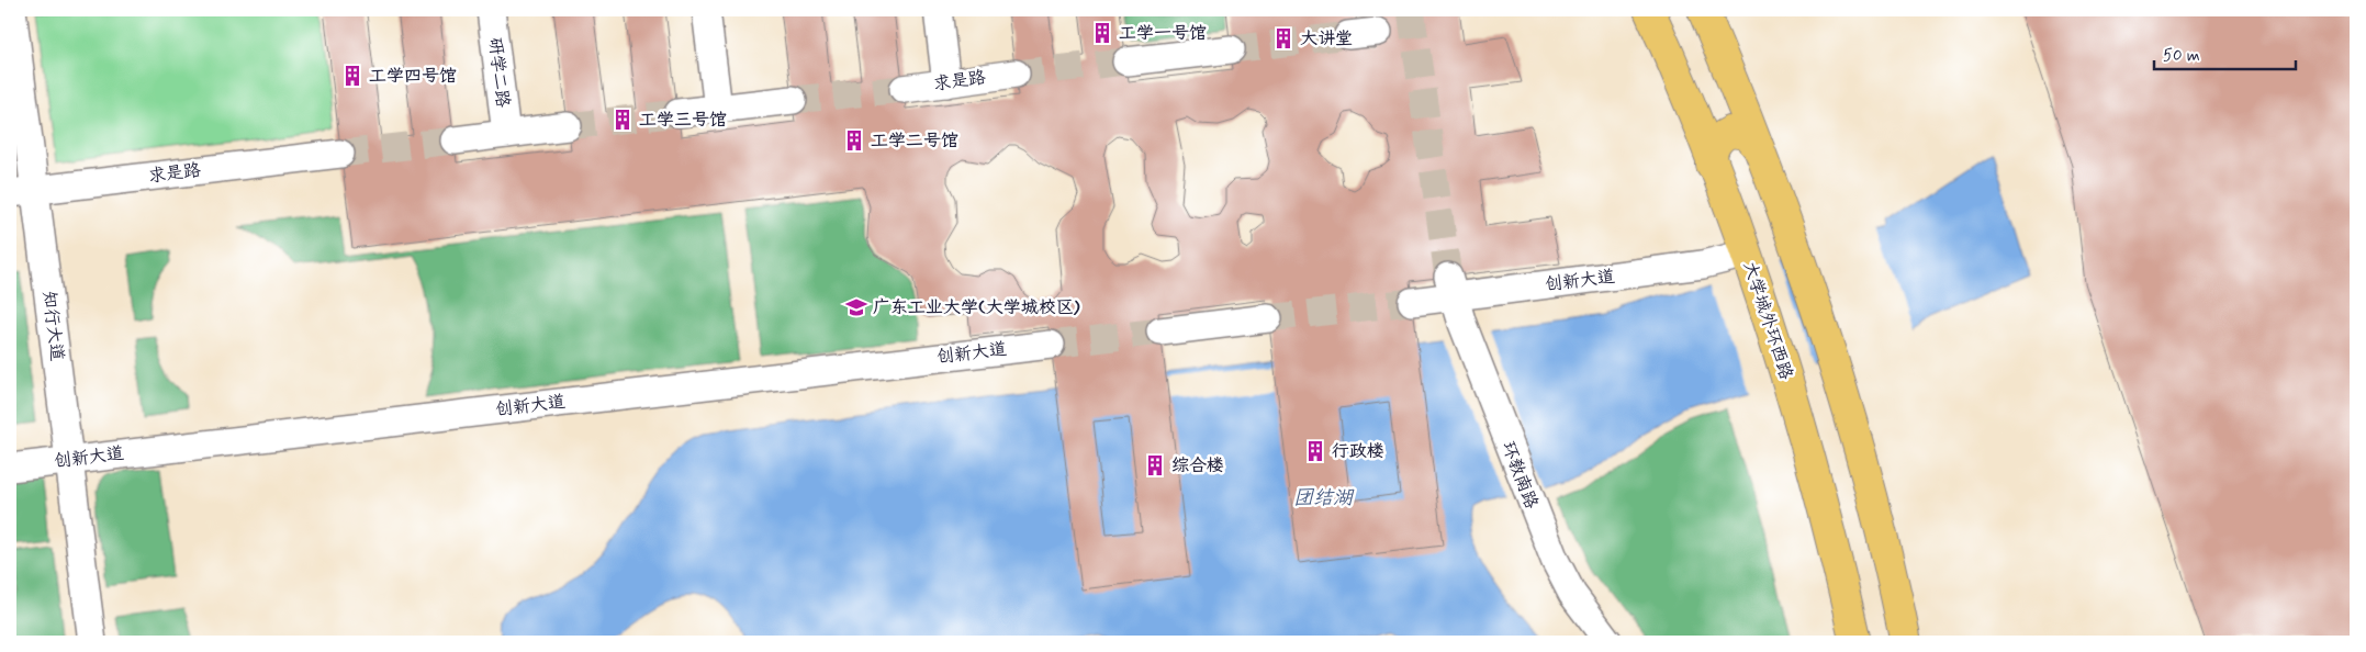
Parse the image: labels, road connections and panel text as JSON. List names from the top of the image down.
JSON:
{
  "streets": {
    "main road": ["大学城外环西路"],
    "lane": [
      "研学二路",
      "求是路",
      "创新大道",
      "知行大道",
      "环教南路"
    ]
  },
  "crossings": [
    ["求是路", "知行大道"],
    ["创新大道", "大学城外环西路"],
    ["创新大道", "知行大道"],
    ["创新大道", "环教南路"]
  ],
  "water": ["团结湖"],
  "places": {
    "building": [
      "工学一号馆",
      "大讲堂",
      "工学四号馆",
      "工学三号馆",
      "工学二号馆",
      "行政楼",
      "综合楼"
    ],
    "school or university": ["广东工业大学(大学城校区)"]
  },
  "scale_bar": "50 m"
}
